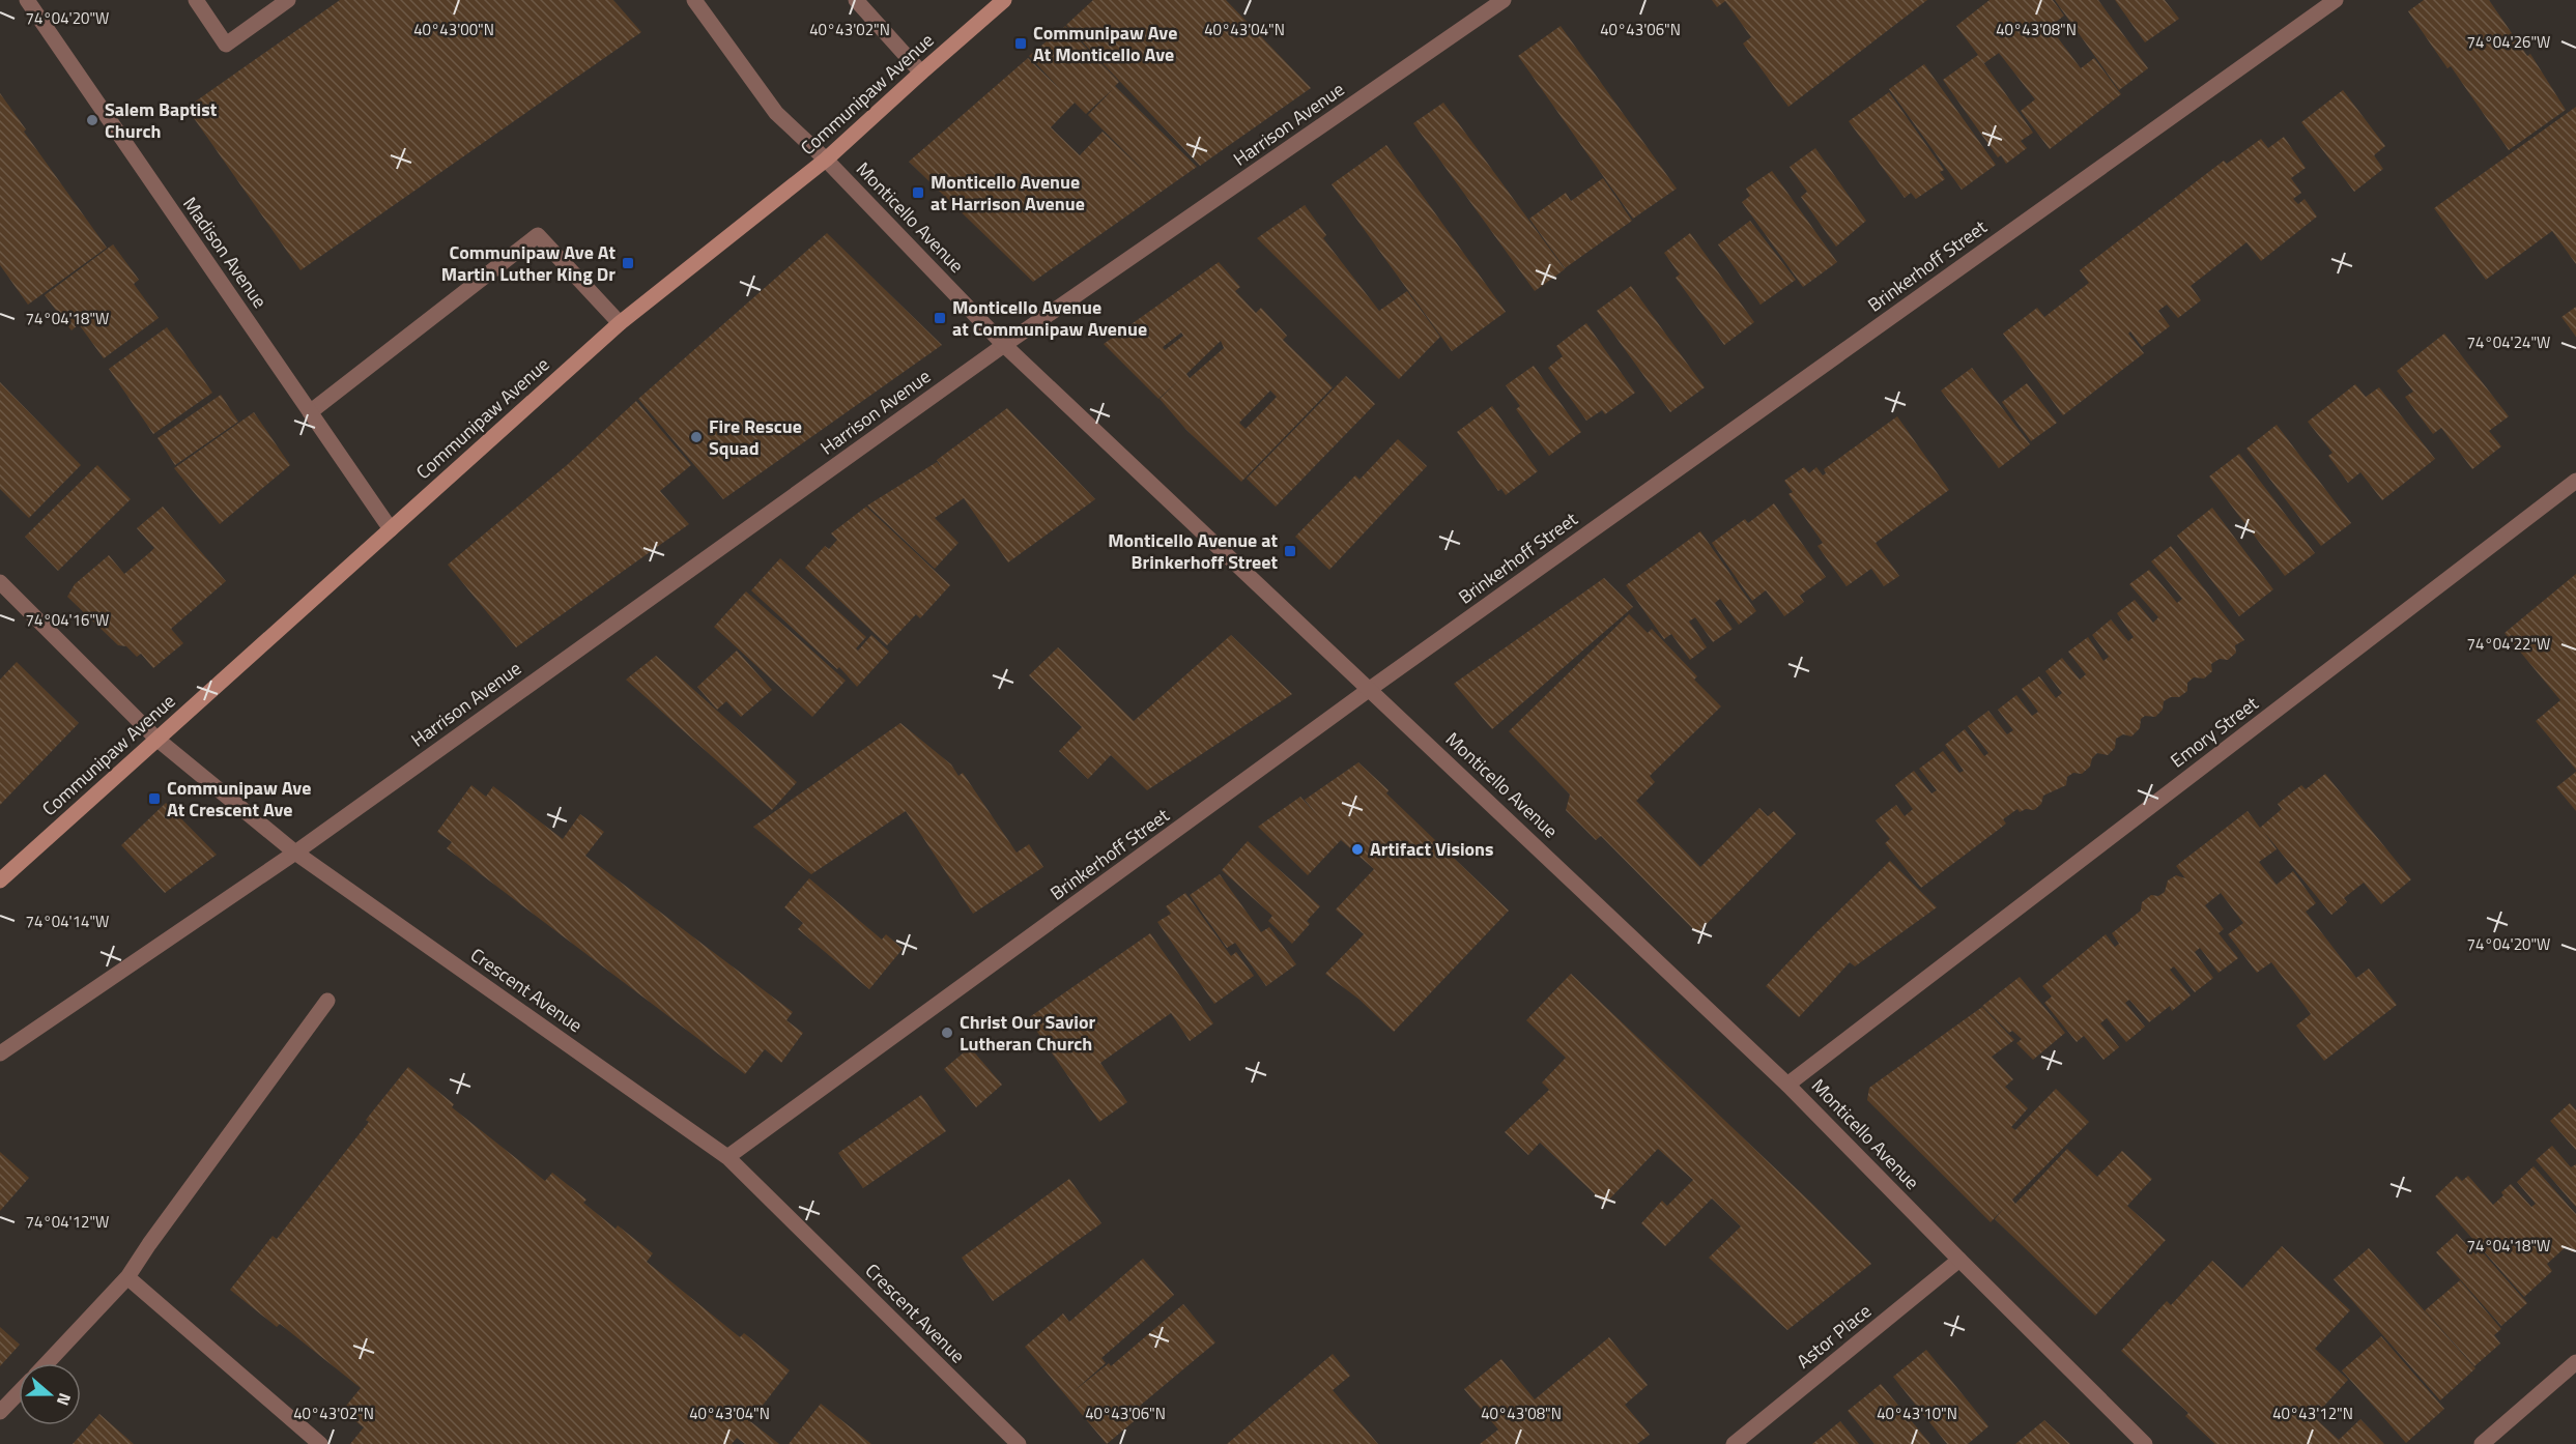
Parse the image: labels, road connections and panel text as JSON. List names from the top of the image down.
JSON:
{
  "streets": {
    "main road": ["Communipaw Avenue"],
    "street": [
      "Harrison Avenue",
      "Monticello Avenue",
      "Madison Avenue",
      "Brinkerhoff Street",
      "Emory Street",
      "Crescent Avenue",
      "Astor Place"
    ]
  },
  "crossings": [
    ["Communipaw Avenue", "Monticello Avenue"],
    ["Communipaw Avenue", "Madison Avenue"],
    ["Communipaw Avenue", "Crescent Avenue"],
    ["Harrison Avenue", "Monticello Avenue"],
    ["Harrison Avenue", "Crescent Avenue"],
    ["Monticello Avenue", "Brinkerhoff Street"],
    ["Monticello Avenue", "Emory Street"],
    ["Monticello Avenue", "Astor Place"],
    ["Brinkerhoff Street", "Crescent Avenue"]
  ],
  "places": {
    "transit": [
      "Communipaw Ave At Monticello Ave",
      "Monticello Avenue at Harrison Avenue",
      "Communipaw Ave At Martin Luther King Dr",
      "Monticello Avenue at Communipaw Avenue",
      "Monticello Avenue at Brinkerhoff Street",
      "Communipaw Ave At Crescent Ave"
    ],
    "other": [
      "Salem Baptist Church",
      "Fire Rescue Squad",
      "Artifact Visions",
      "Christ Our Savior Lutheran Church"
    ]
  },
  "north": "right",
  "coordinates": [
    "74°04'20\"W",
    "40°43'00\"N",
    "40°43'02\"N",
    "40°43'04\"N",
    "40°43'06\"N",
    "40°43'08\"N",
    "74°04'26\"W",
    "74°04'18\"W",
    "74°04'24\"W",
    "74°04'16\"W",
    "74°04'22\"W",
    "74°04'14\"W",
    "74°04'12\"W",
    "40°43'10\"N",
    "40°43'12\"N"
  ]
}
